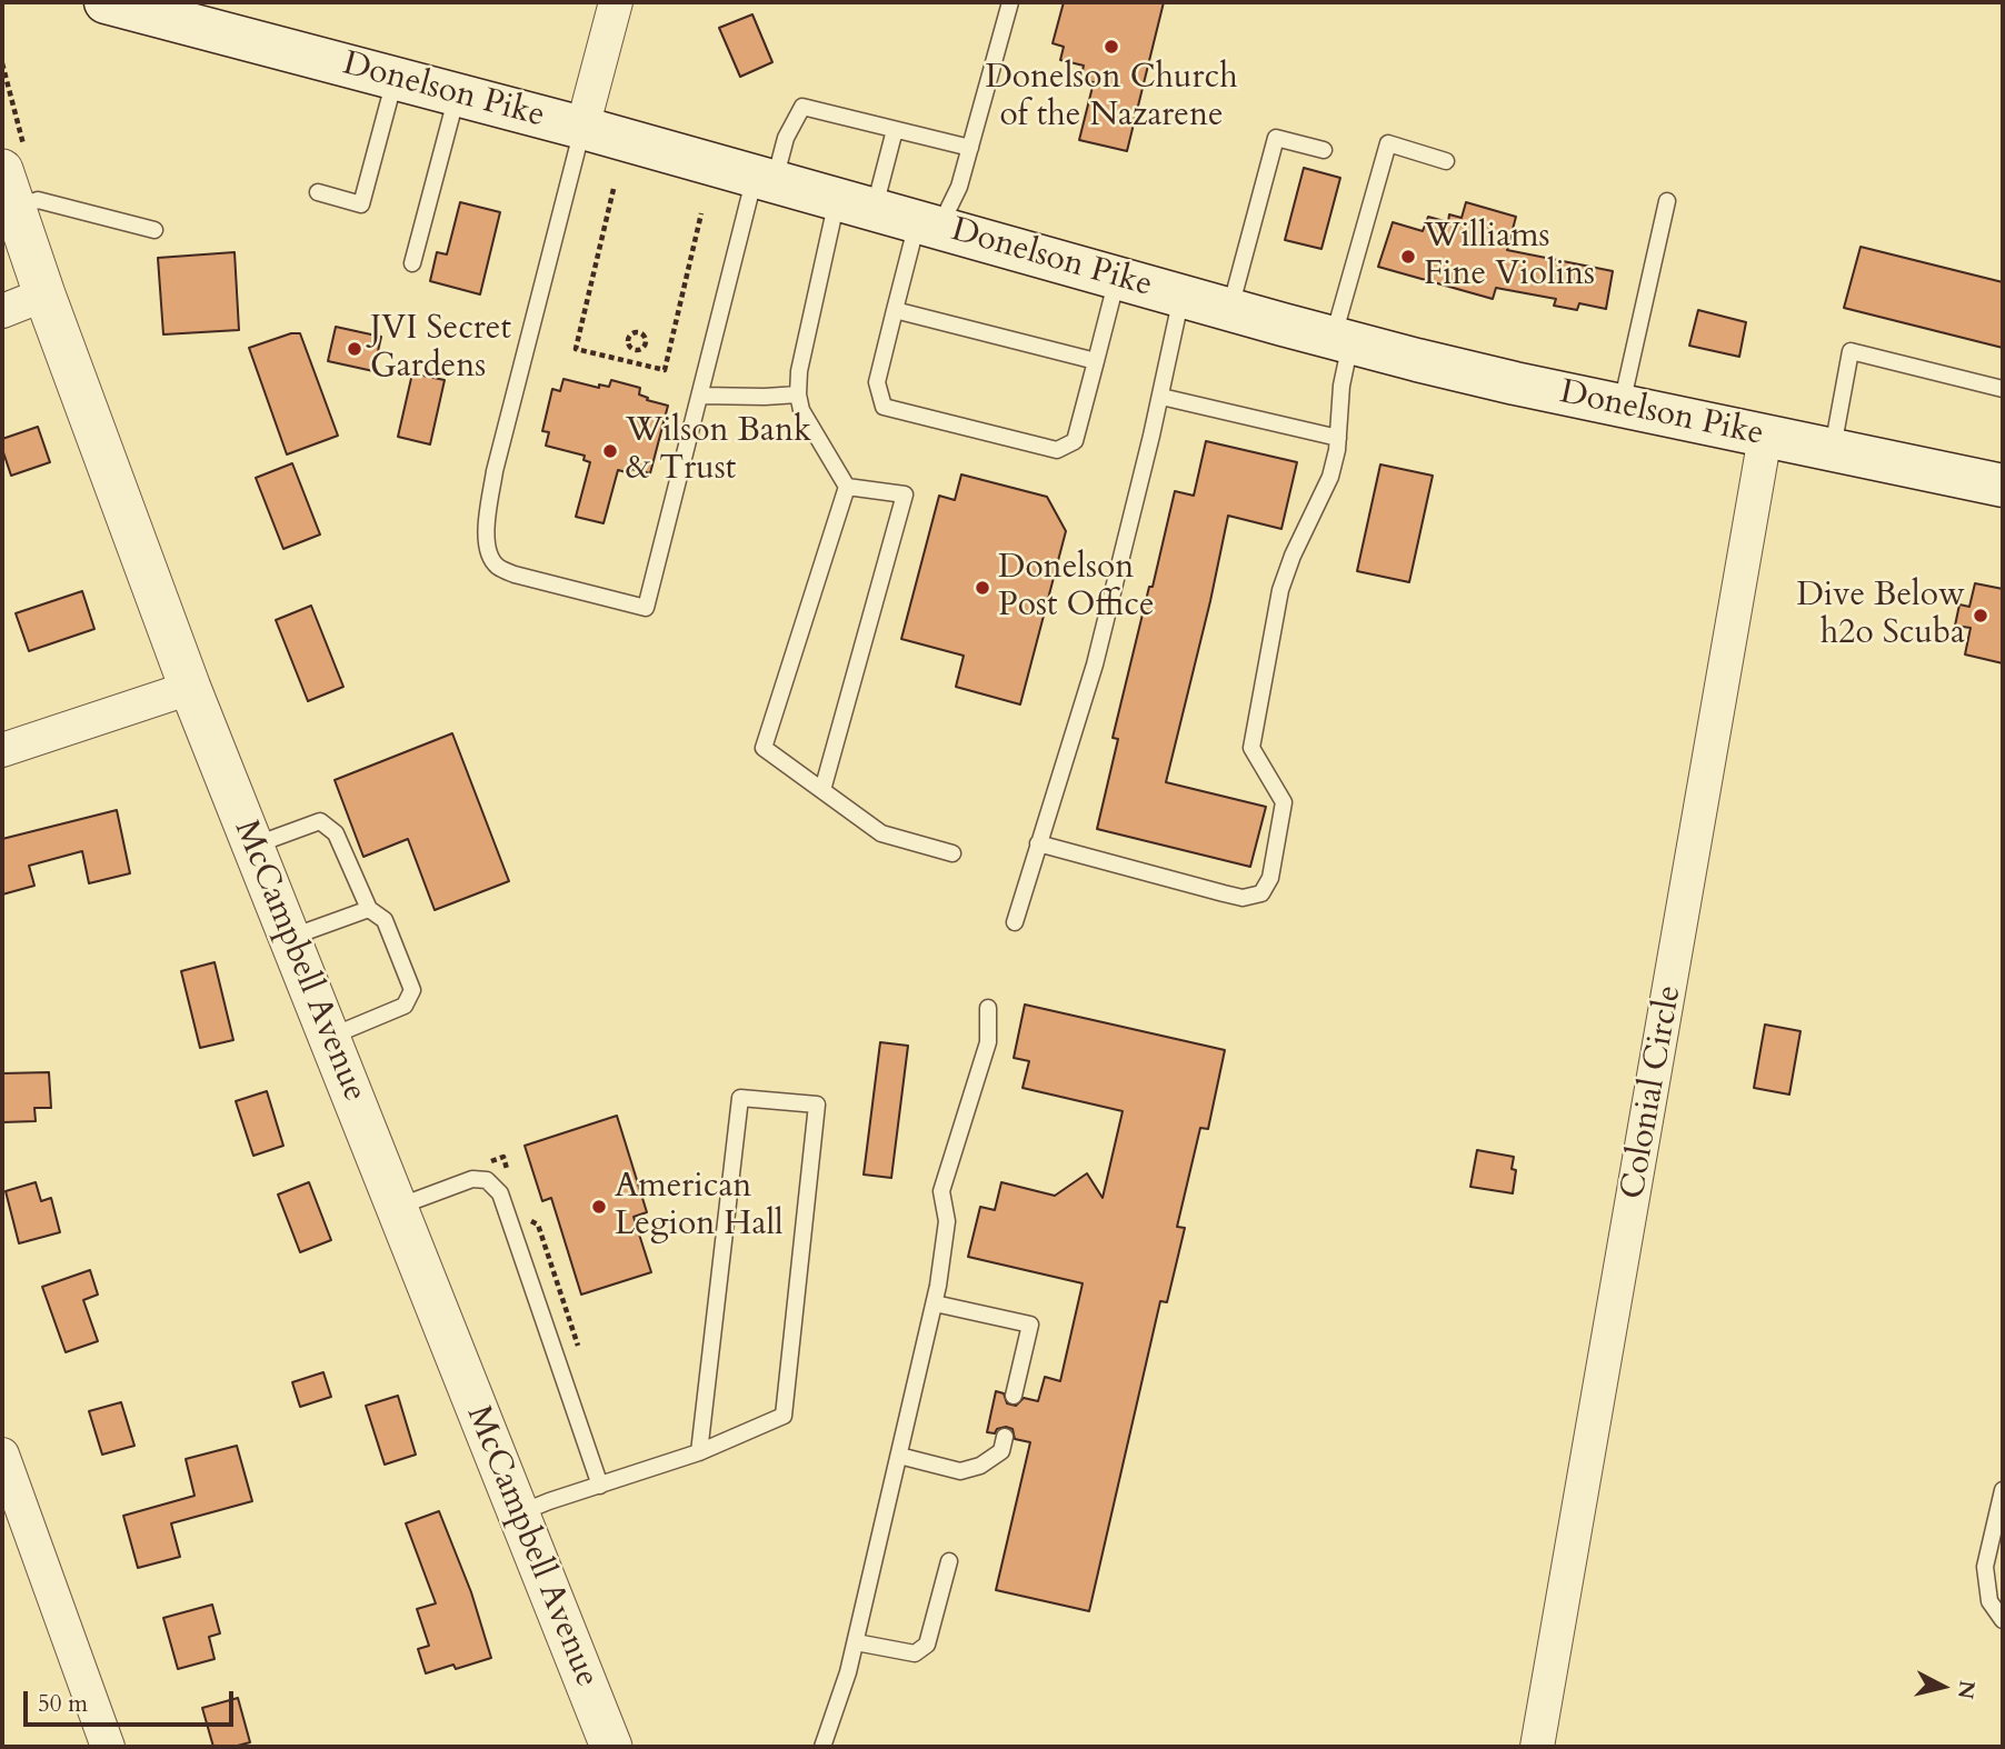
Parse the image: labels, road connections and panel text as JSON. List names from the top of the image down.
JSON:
{
  "streets": {
    "main road": ["Donelson Pike"],
    "street": ["McCampbell Avenue", "Colonial Circle"]
  },
  "crossings": [
    ["Donelson Pike", "Colonial Circle"]
  ],
  "places": [
    "Donelson Church of the Nazarene",
    "Williams Fine Violins",
    "JVI Secret Gardens",
    "Wilson Bank & Trust",
    "Donelson Post Office",
    "Dive Below h2o Scuba",
    "American Legion Hall"
  ],
  "scale_bar": "50 m",
  "north": "right"
}
